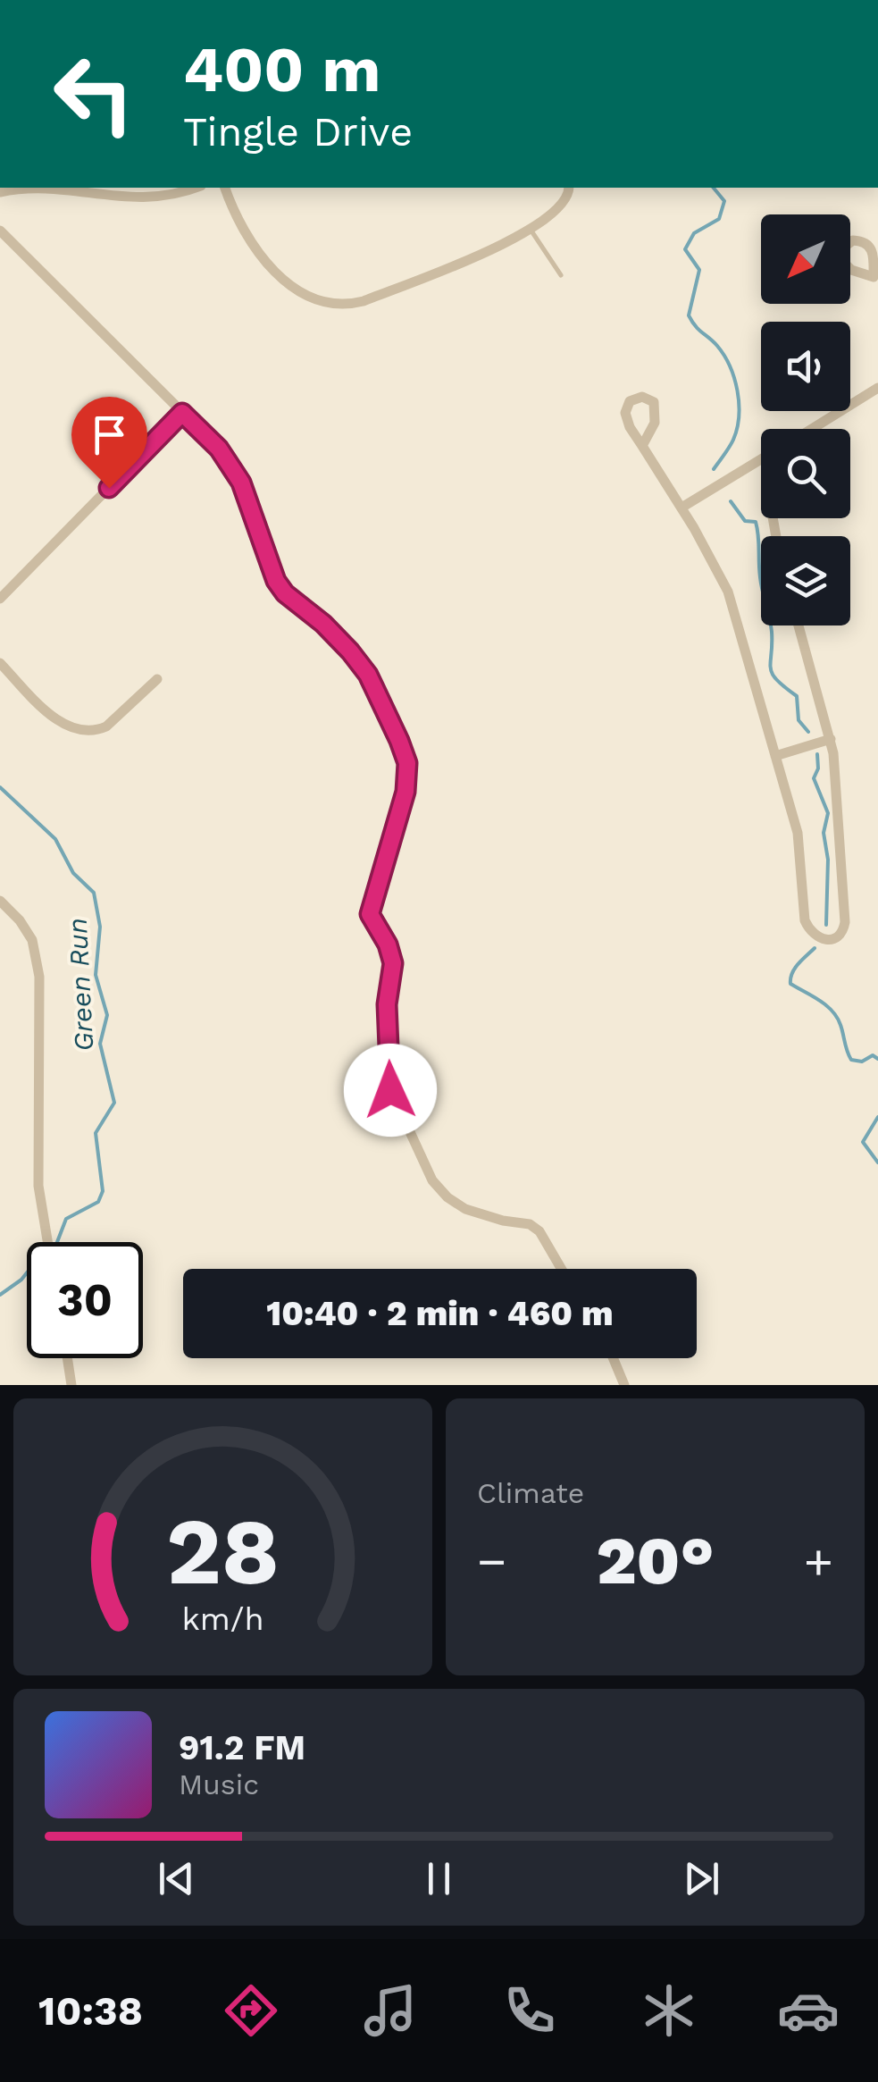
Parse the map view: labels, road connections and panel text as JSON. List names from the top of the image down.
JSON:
{
  "water": ["Green Run"],
  "north": "bottom left",
  "page": {
    "turn": ["400 m", "Tingle Drive"],
    "limit": "30",
    "trip": "10:40 · 2 min · 460 m",
    "tile": "Climate",
    "heat": ["−", "20°", "+"],
    "song": ["91.2 FM", "Music"],
    "tabs": "10:38",
    "gauge": ["28", "km/h"]
  }
}
